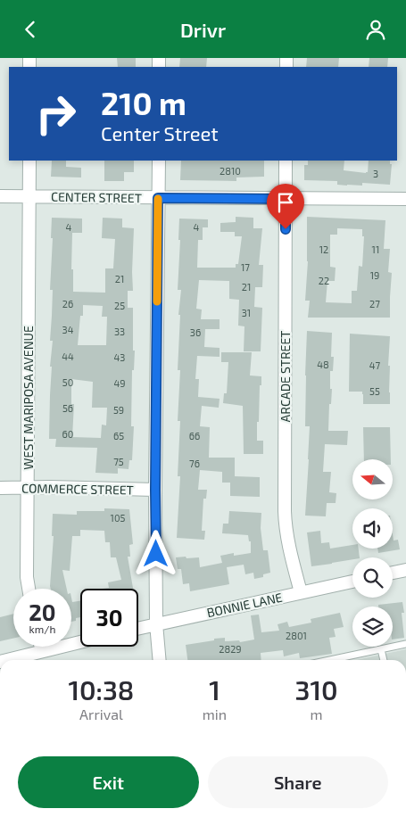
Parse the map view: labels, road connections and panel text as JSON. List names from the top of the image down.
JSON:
{
  "streets": {
    "street": [
      "CENTER STREET",
      "ARCADE STREET",
      "WEST MARIPOSA AVENUE",
      "COMMERCE STREET",
      "BONNIE LANE"
    ]
  },
  "crossings": [
    ["CENTER STREET", "ARCADE STREET"],
    ["CENTER STREET", "WEST MARIPOSA AVENUE"],
    ["ARCADE STREET", "BONNIE LANE"],
    ["WEST MARIPOSA AVENUE", "COMMERCE STREET"]
  ],
  "house_numbers": [
    "2810",
    "3",
    "4",
    "4",
    "12",
    "11",
    "17",
    "19",
    "21",
    "22",
    "21",
    "26",
    "27",
    "25",
    "31",
    "34",
    "33",
    "36",
    "44",
    "43",
    "48",
    "47",
    "50",
    "49",
    "55",
    "56",
    "59",
    "60",
    "65",
    "66",
    "75",
    "76",
    "105",
    "2801",
    "2829"
  ],
  "north": "left",
  "page": {
    "header": "Drivr",
    "turn": ["210 m", "Center Street"],
    "speed": "20 km/h",
    "limit": "30",
    "eta": [
      "10:38",
      "Arrival",
      "1",
      "min",
      "310",
      "m"
    ],
    "buttons": ["Exit", "Share"]
  }
}
